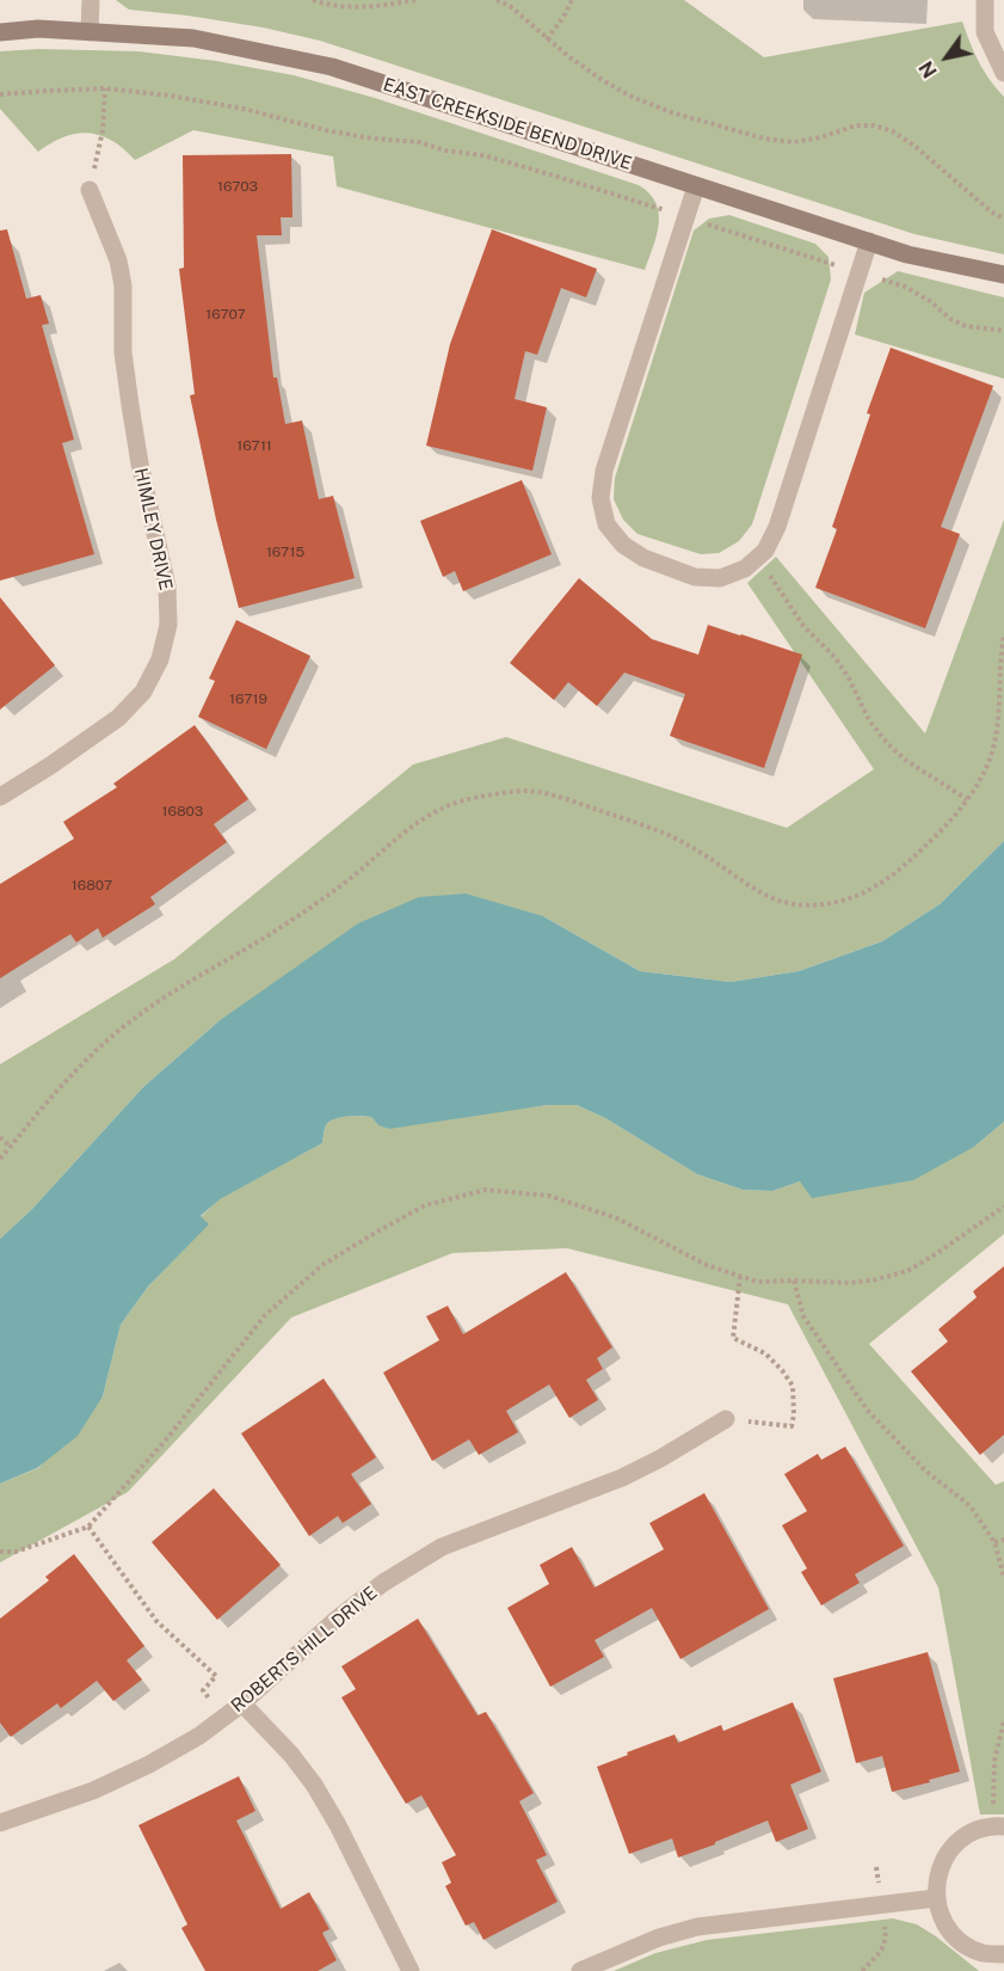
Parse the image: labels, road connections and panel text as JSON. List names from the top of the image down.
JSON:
{
  "streets": {
    "street": ["EAST CREEKSIDE BEND DRIVE", "HIMLEY DRIVE", "ROBERTS HILL DRIVE"]
  },
  "house_numbers": [
    "16703",
    "16707",
    "16711",
    "16715",
    "16719",
    "16803",
    "16807"
  ],
  "north": "bottom left"
}
